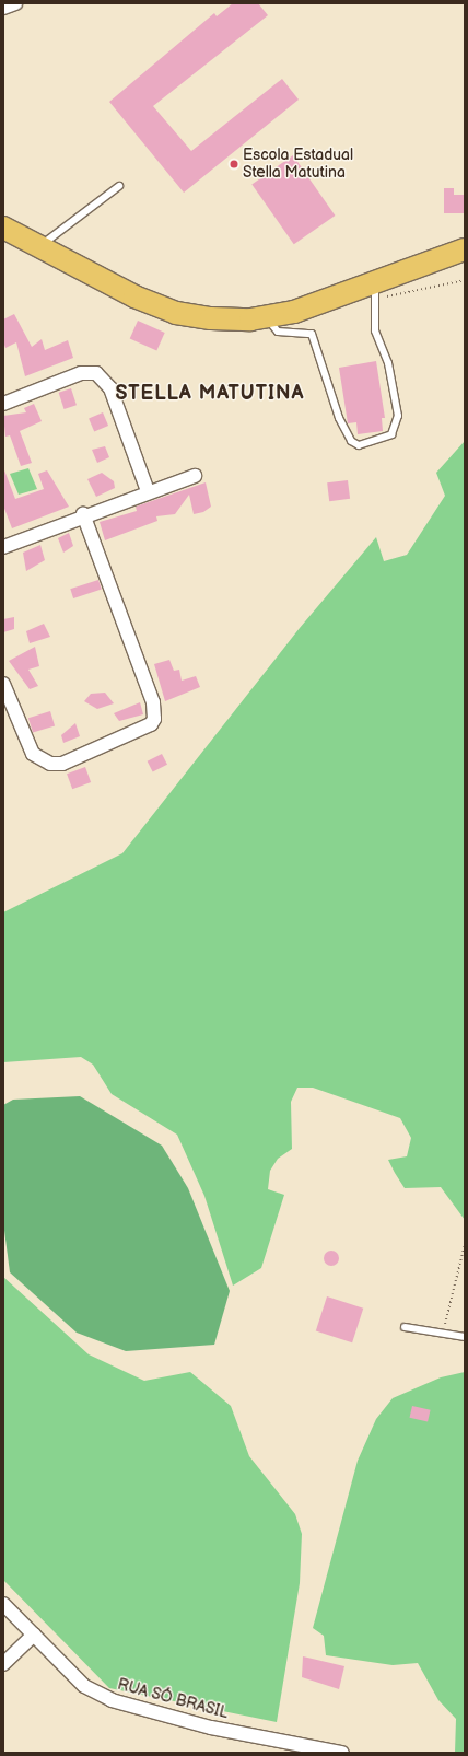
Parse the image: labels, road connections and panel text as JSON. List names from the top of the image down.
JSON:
{
  "streets": {
    "street": ["RUA SÓ BRASIL"]
  },
  "districts": ["STELLA MATUTINA"],
  "places": ["Escola Estadual Stella Matutina"]
}
